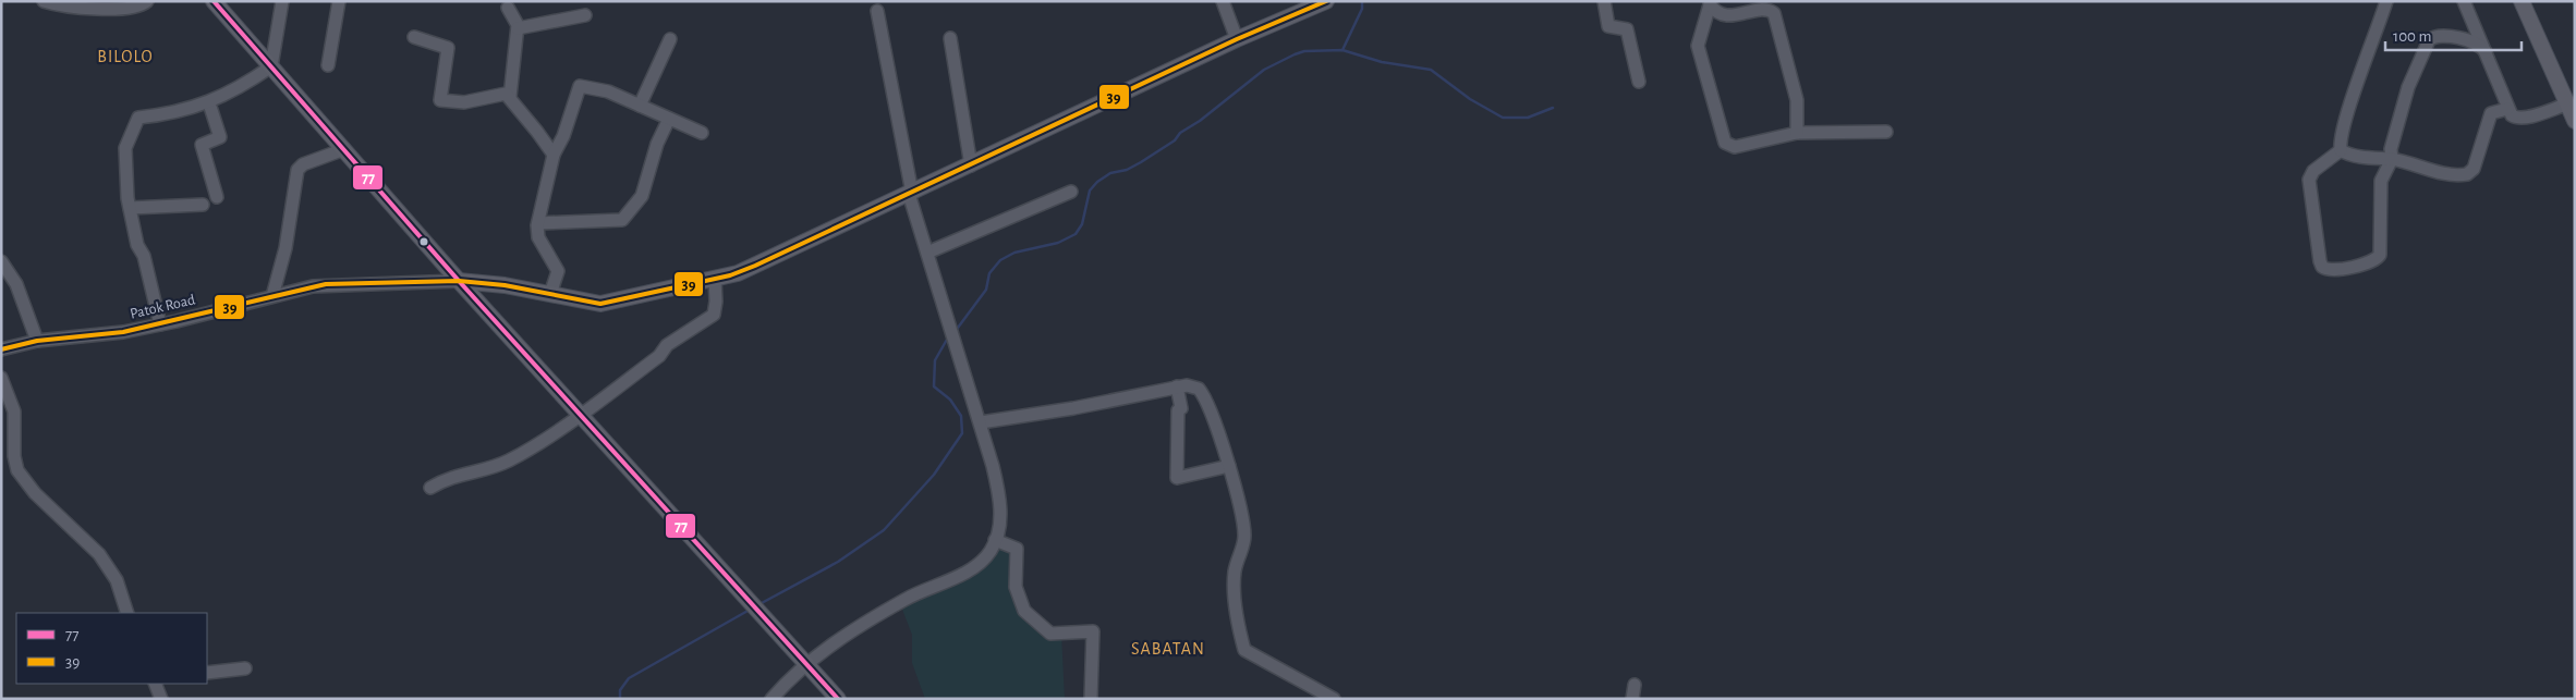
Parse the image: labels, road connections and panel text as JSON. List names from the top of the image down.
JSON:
{
  "streets": {
    "street": ["Patok Road"]
  },
  "districts": ["BILOLO", "SABATAN"],
  "lines": ["transit line 77", "transit line 39"],
  "legend": ["77", "39"],
  "scale_bar": "100 m"
}
